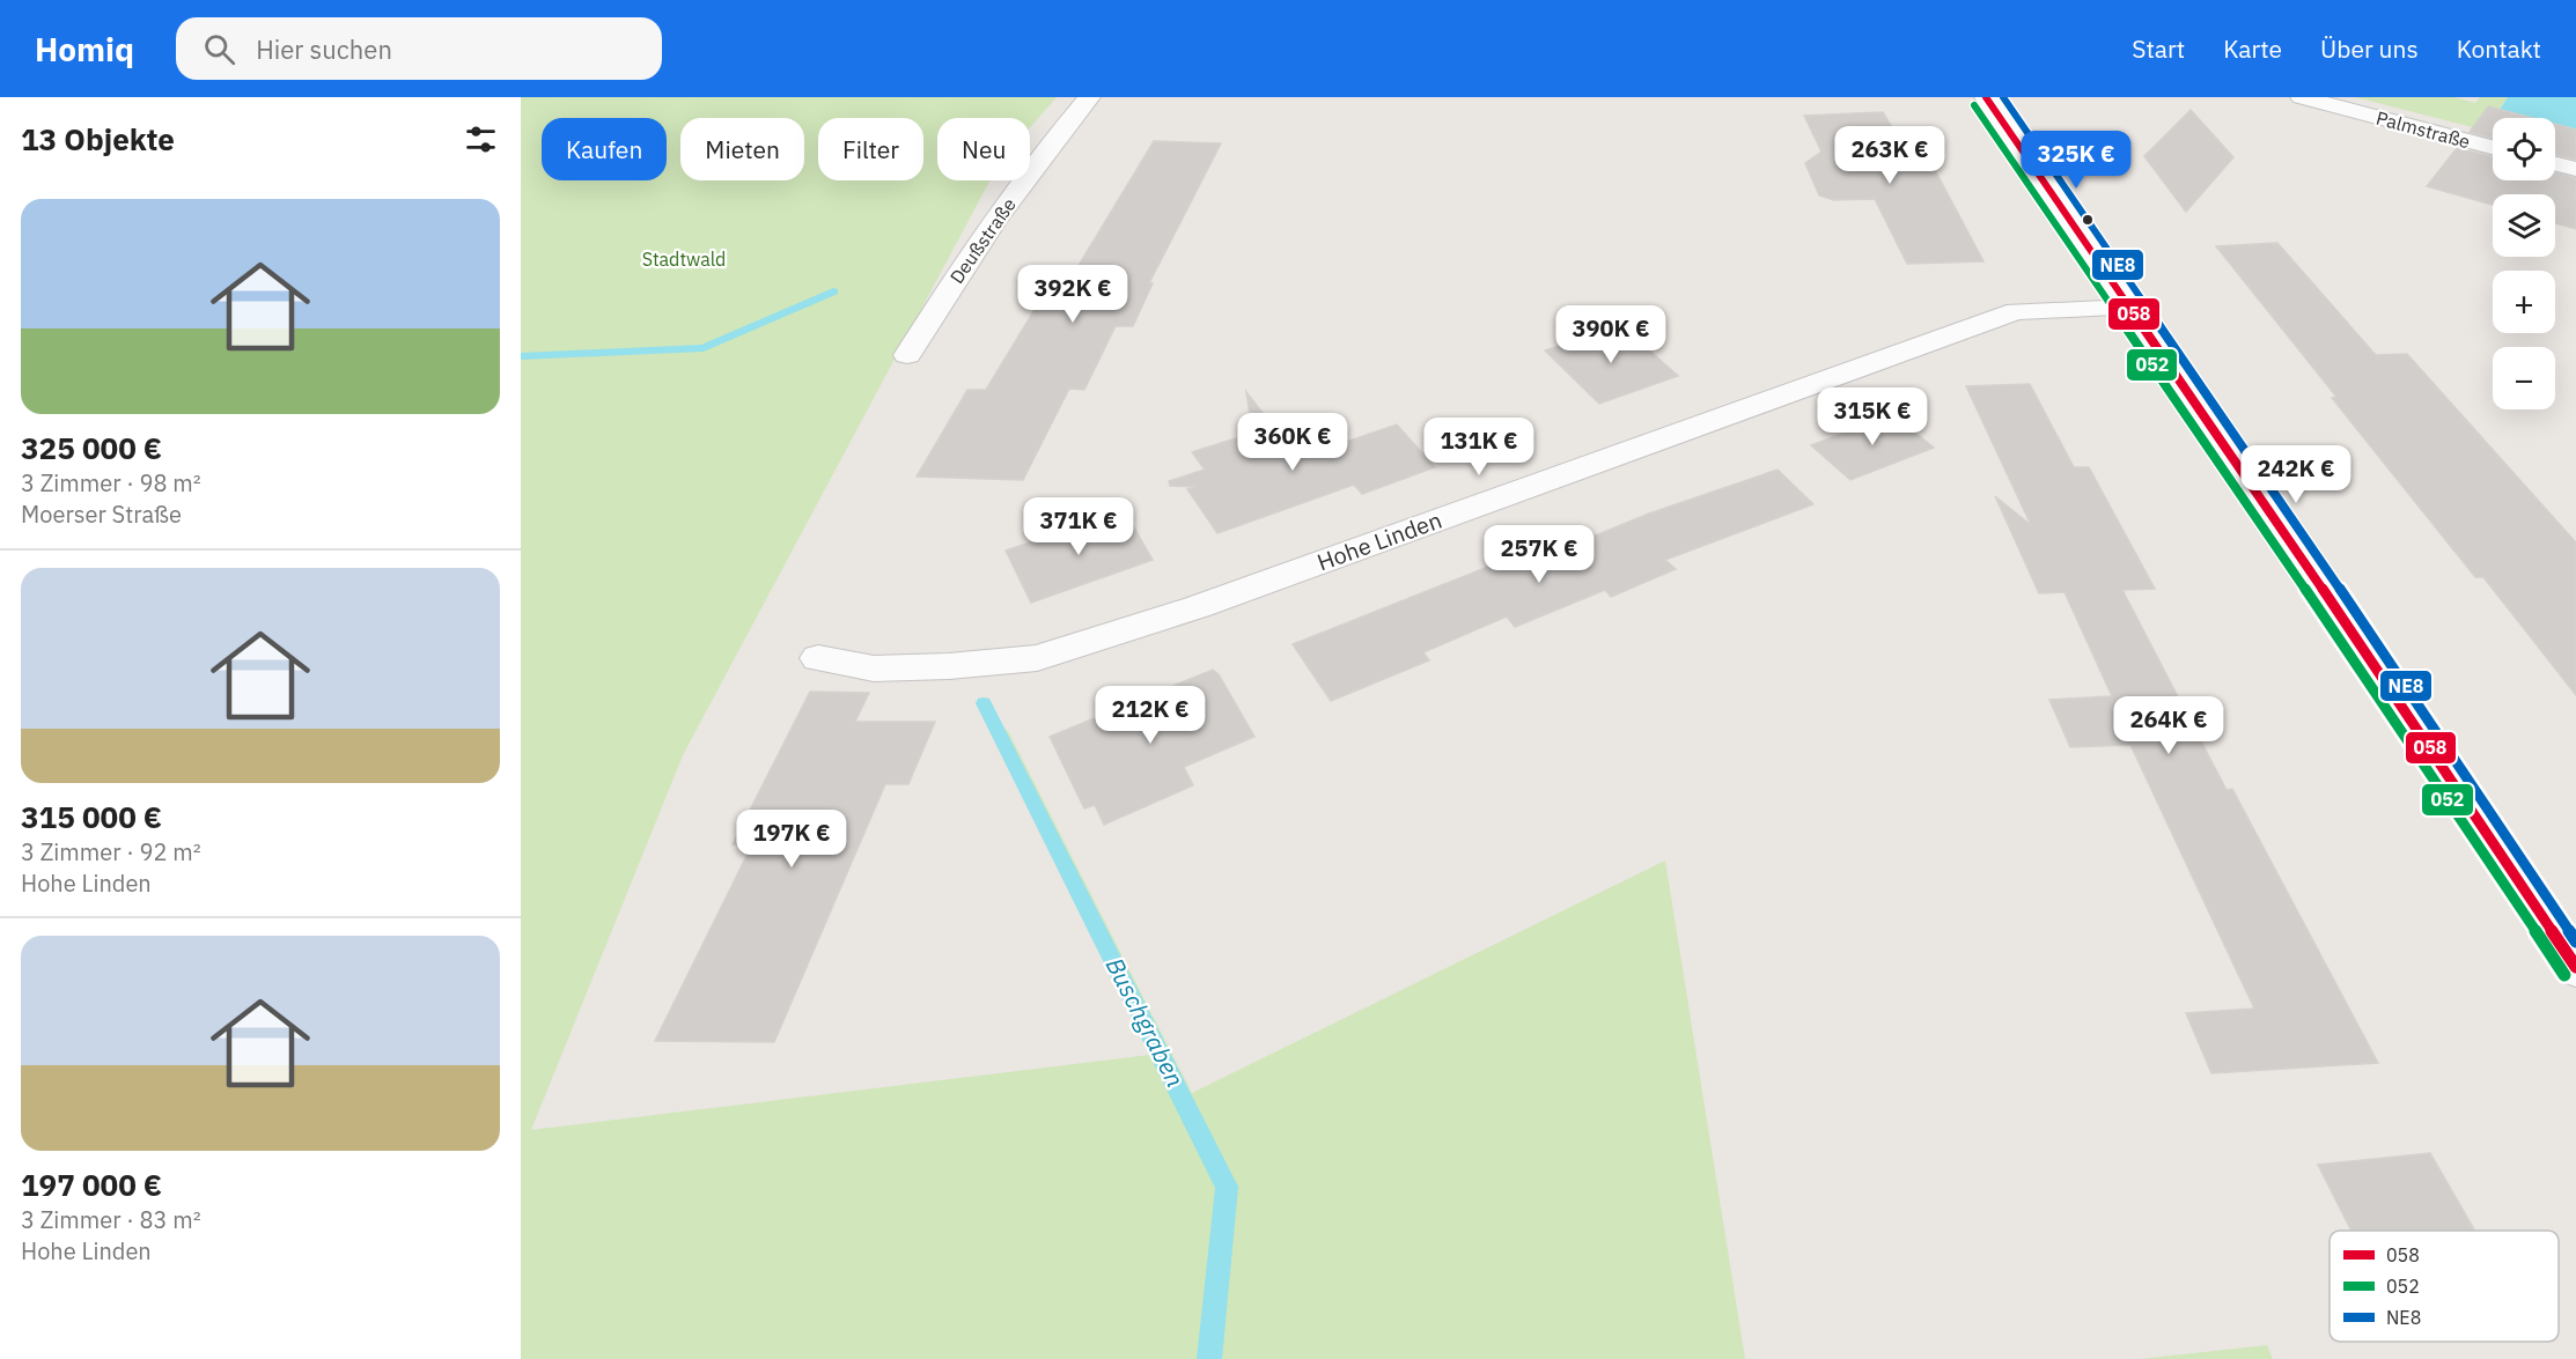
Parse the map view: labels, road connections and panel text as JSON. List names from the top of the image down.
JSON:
{
  "streets": {
    "street": ["Palmstraße", "Deußstraße", "Hohe Linden"]
  },
  "water": ["Buschgraben"],
  "parks": ["Stadtwald"],
  "lines": ["transit line 058", "transit line NE8", "transit line 052"],
  "legend": ["058", "052", "NE8"],
  "page": {
    "header": "Homiq",
    "search": "Hier suchen",
    "nav": [
      "Start",
      "Karte",
      "Über uns",
      "Kontakt"
    ],
    "heading": "13 Objekte",
    "map_buttons": ["+", "−"],
    "chip": [
      "Kaufen",
      "Mieten",
      "Filter",
      "Neu"
    ],
    "price": [
      "263K €",
      "325K €",
      "392K €",
      "390K €",
      "315K €",
      "360K €",
      "131K €",
      "242K €",
      "371K €",
      "257K €",
      "212K €",
      "264K €",
      "197K €"
    ],
    "list": [
      {
        "name": "325 000 €",
        "note": "3 Zimmer · 98 m² · Moerser Straße"
      },
      {
        "name": "315 000 €",
        "note": "3 Zimmer · 92 m² · Hohe Linden"
      },
      {
        "name": "197 000 €",
        "note": "3 Zimmer · 83 m² · Hohe Linden"
      }
    ]
  }
}
